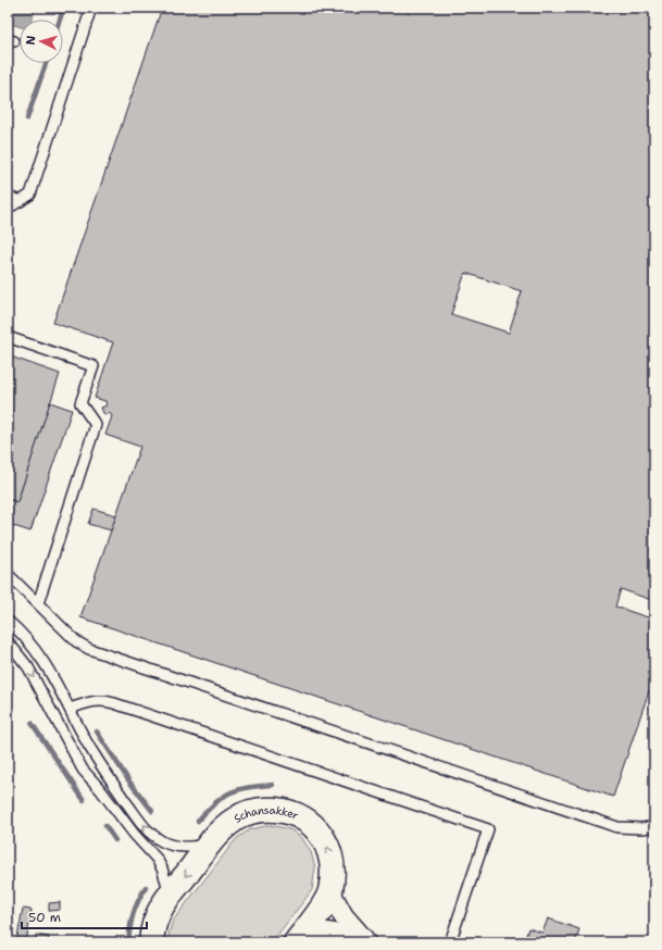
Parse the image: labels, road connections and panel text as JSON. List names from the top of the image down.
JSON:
{
  "streets": {
    "street": ["Schansakker"]
  },
  "scale_bar": "50 m",
  "north": "left"
}
